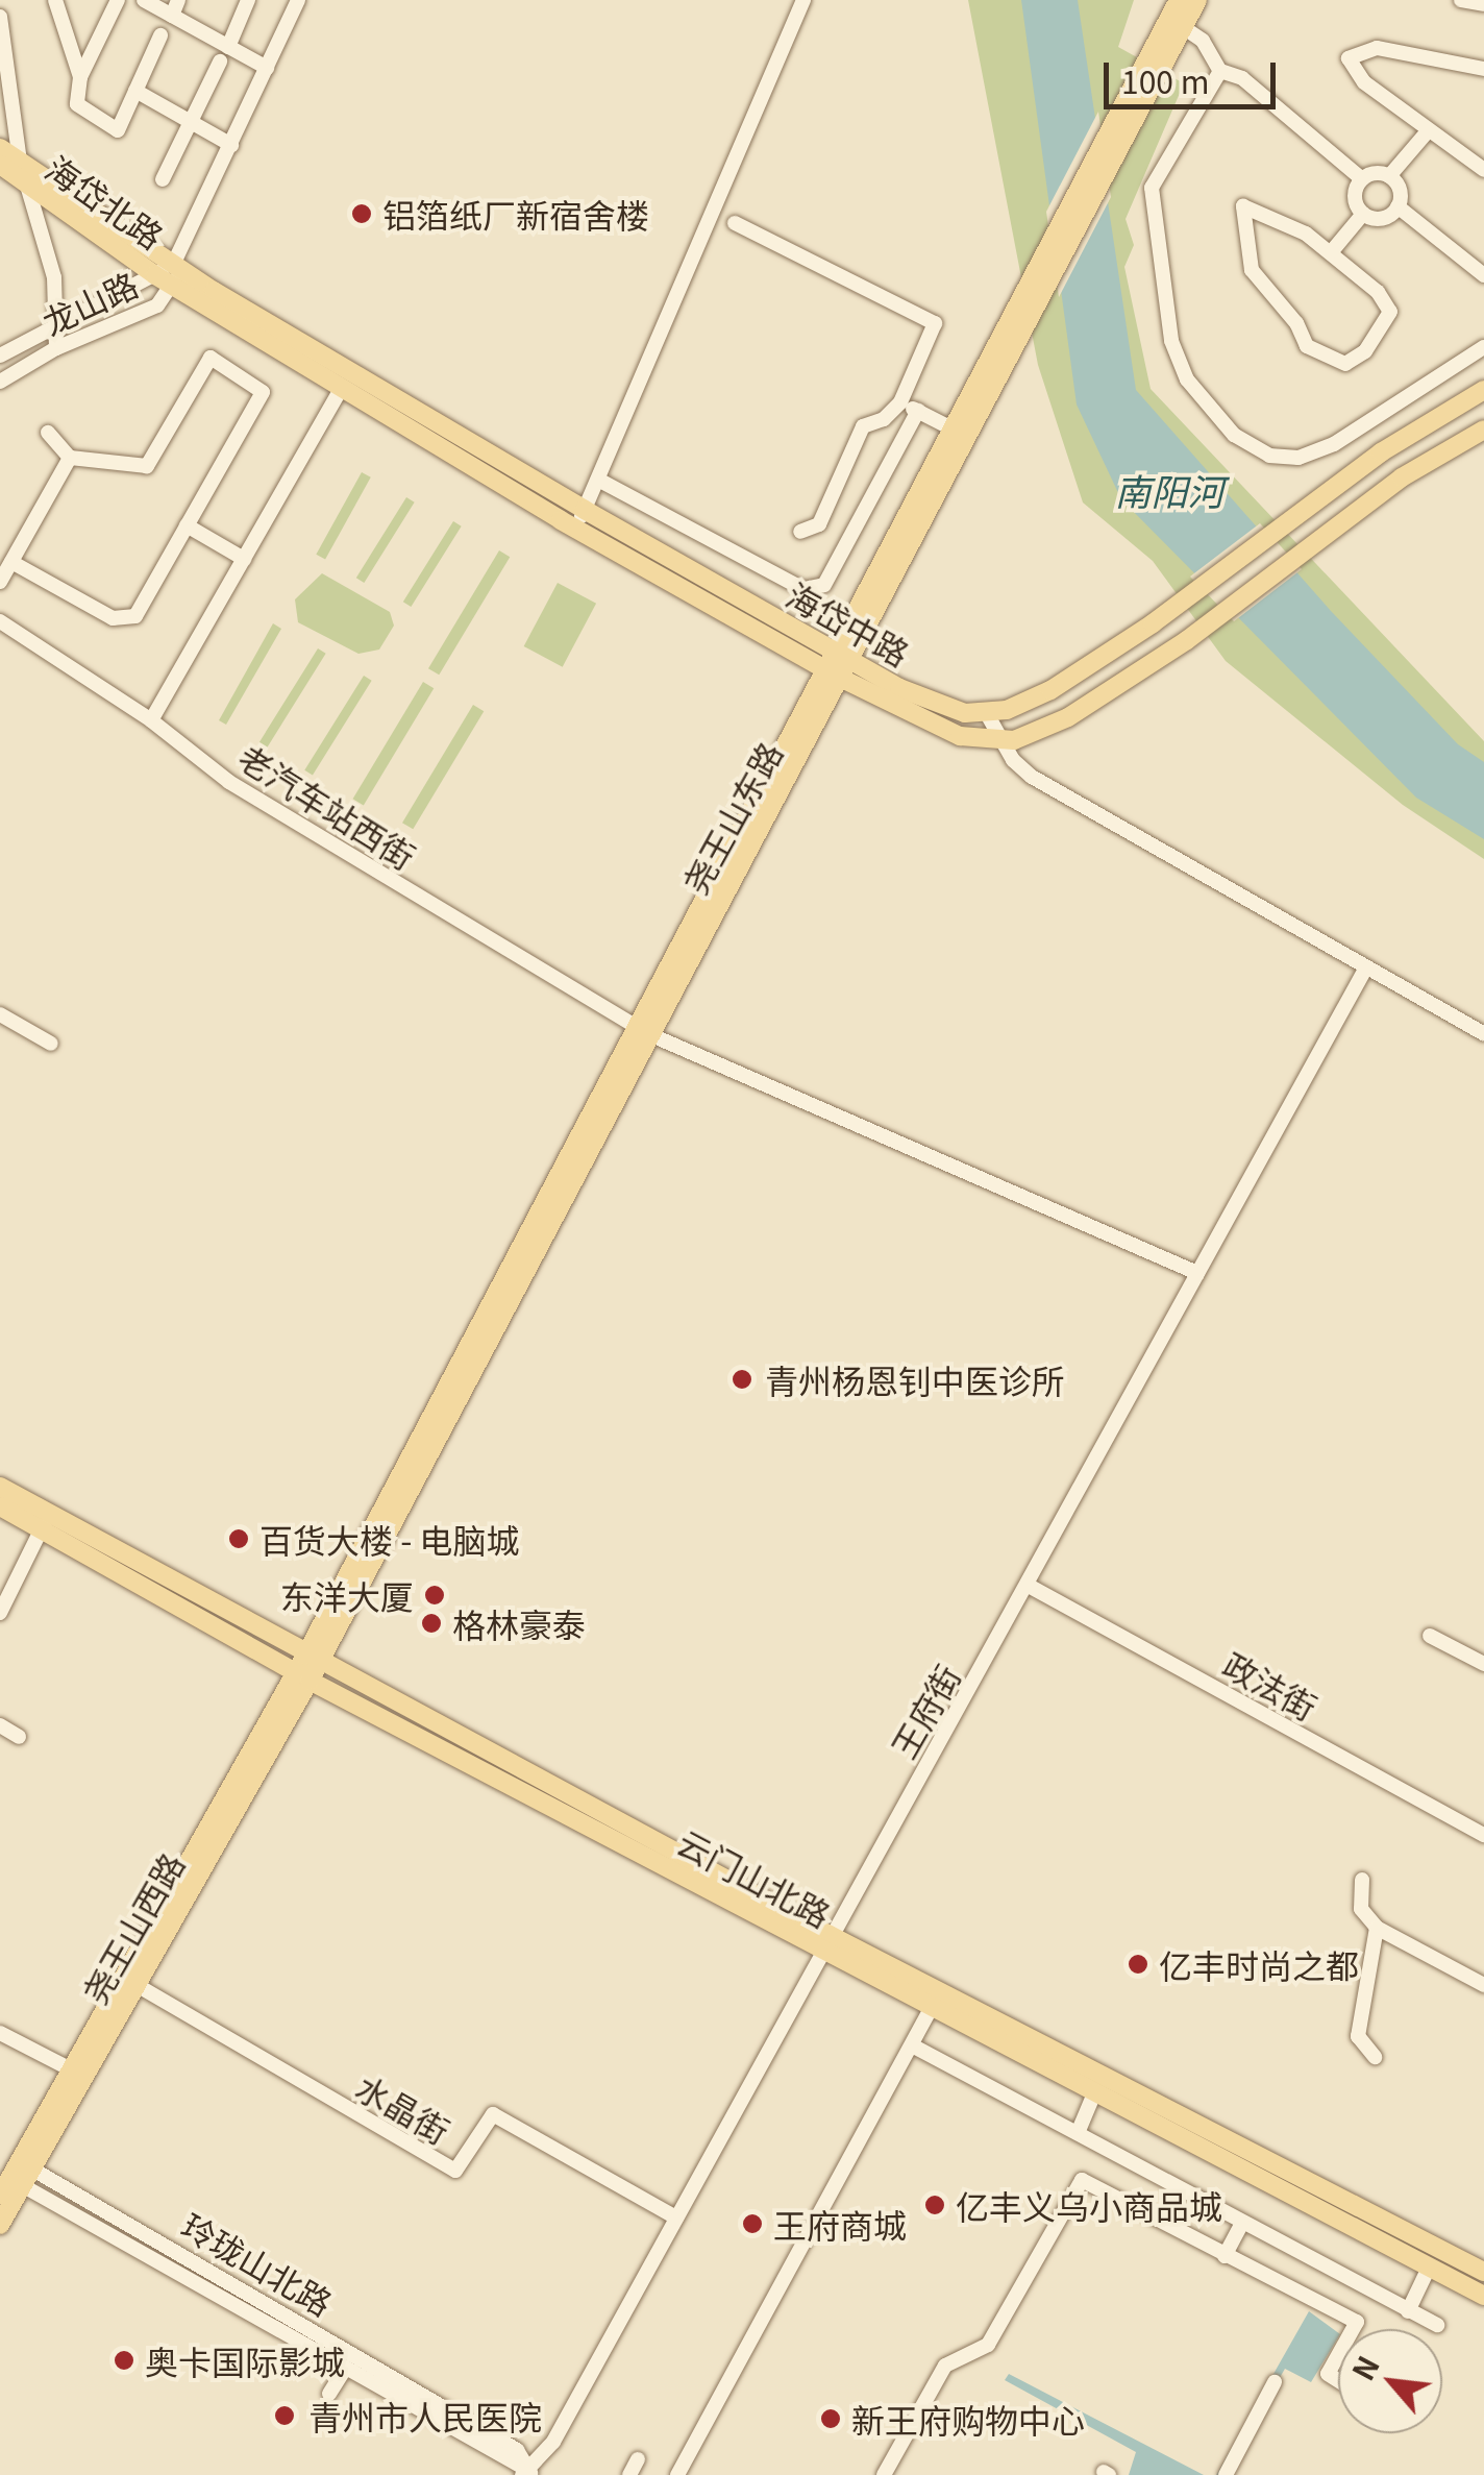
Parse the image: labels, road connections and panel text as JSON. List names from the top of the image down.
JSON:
{
  "streets": {
    "main road": [
      "海岱北路",
      "海岱中路",
      "尧王山东路",
      "云门山北路",
      "尧王山西路",
      "玲珑山北路"
    ],
    "street": [
      "龙山路",
      "老汽车站西街",
      "政法街",
      "王府街",
      "水晶街"
    ]
  },
  "crossings": [
    ["海岱北路", "龙山路"],
    ["海岱北路", "海岱中路"],
    ["龙山路", "海岱中路"],
    ["海岱中路", "尧王山东路"],
    ["老汽车站西街", "尧王山东路"],
    ["老汽车站西街", "王府街"],
    ["尧王山东路", "云门山北路"],
    ["尧王山东路", "尧王山西路"],
    ["政法街", "王府街"],
    ["王府街", "云门山北路"],
    ["王府街", "水晶街"],
    ["王府街", "玲珑山北路"],
    ["云门山北路", "尧王山西路"],
    ["尧王山西路", "水晶街"],
    ["尧王山西路", "玲珑山北路"]
  ],
  "water": ["南阳河"],
  "places": [
    "铝箔纸厂新宿舍楼",
    "青州杨恩钊中医诊所",
    "百货大楼 - 电脑城",
    "东洋大厦",
    "格林豪泰",
    "亿丰时尚之都",
    "亿丰义乌小商品城",
    "王府商城",
    "奥卡国际影城",
    "青州市人民医院",
    "新王府购物中心"
  ],
  "scale_bar": "100 m",
  "north": "top left"
}
